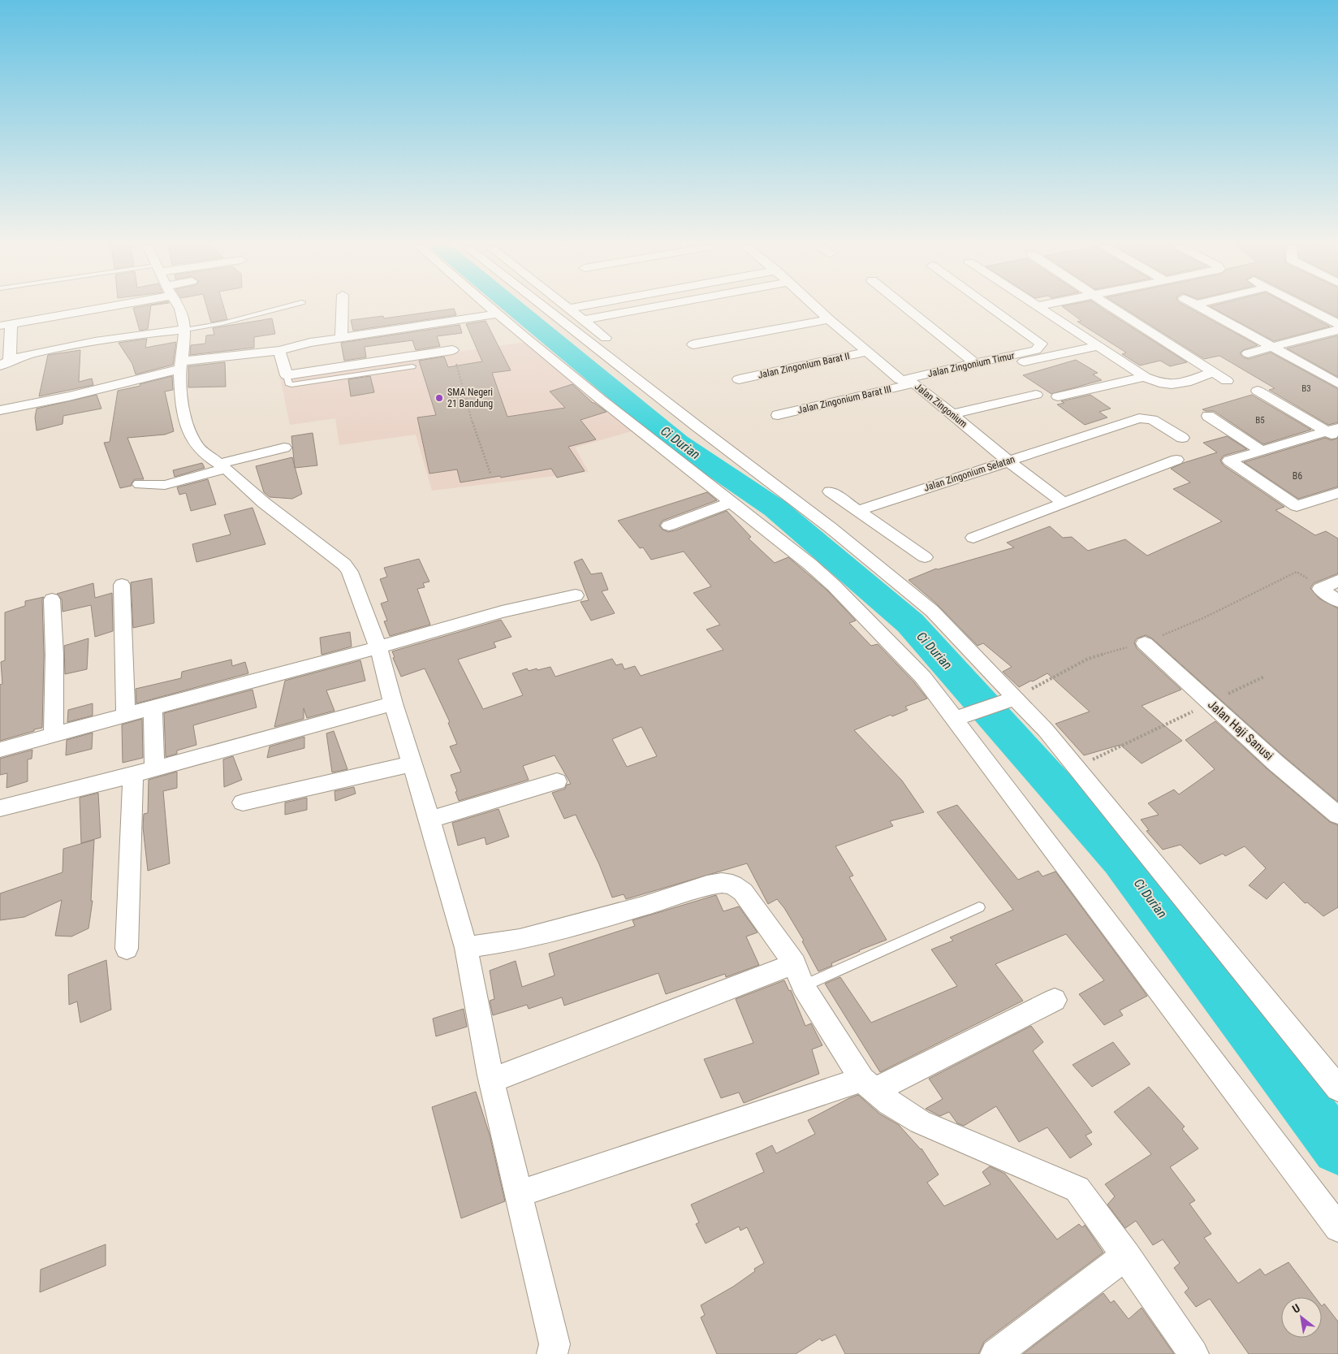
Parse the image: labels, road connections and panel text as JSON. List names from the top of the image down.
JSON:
{
  "streets": {
    "street": [
      "Jalan Zingonium Timur",
      "Jalan Zingonium Barat II",
      "Jalan Zingonium Barat III",
      "Jalan Zingonium",
      "Jalan Zingonium Selatan",
      "Jalan Haji Sanusi"
    ]
  },
  "crossings": [
    ["Jalan Zingonium Timur", "Jalan Zingonium Barat III"],
    ["Jalan Zingonium Timur", "Jalan Zingonium"],
    ["Jalan Zingonium Barat II", "Jalan Zingonium"],
    ["Jalan Zingonium Barat III", "Jalan Zingonium"],
    ["Jalan Zingonium", "Jalan Zingonium Selatan"]
  ],
  "water": ["Ci Durian"],
  "places": ["SMA Negeri 21 Bandung"],
  "house_numbers": ["B3", "B5", "B6"],
  "north": "top left"
}
